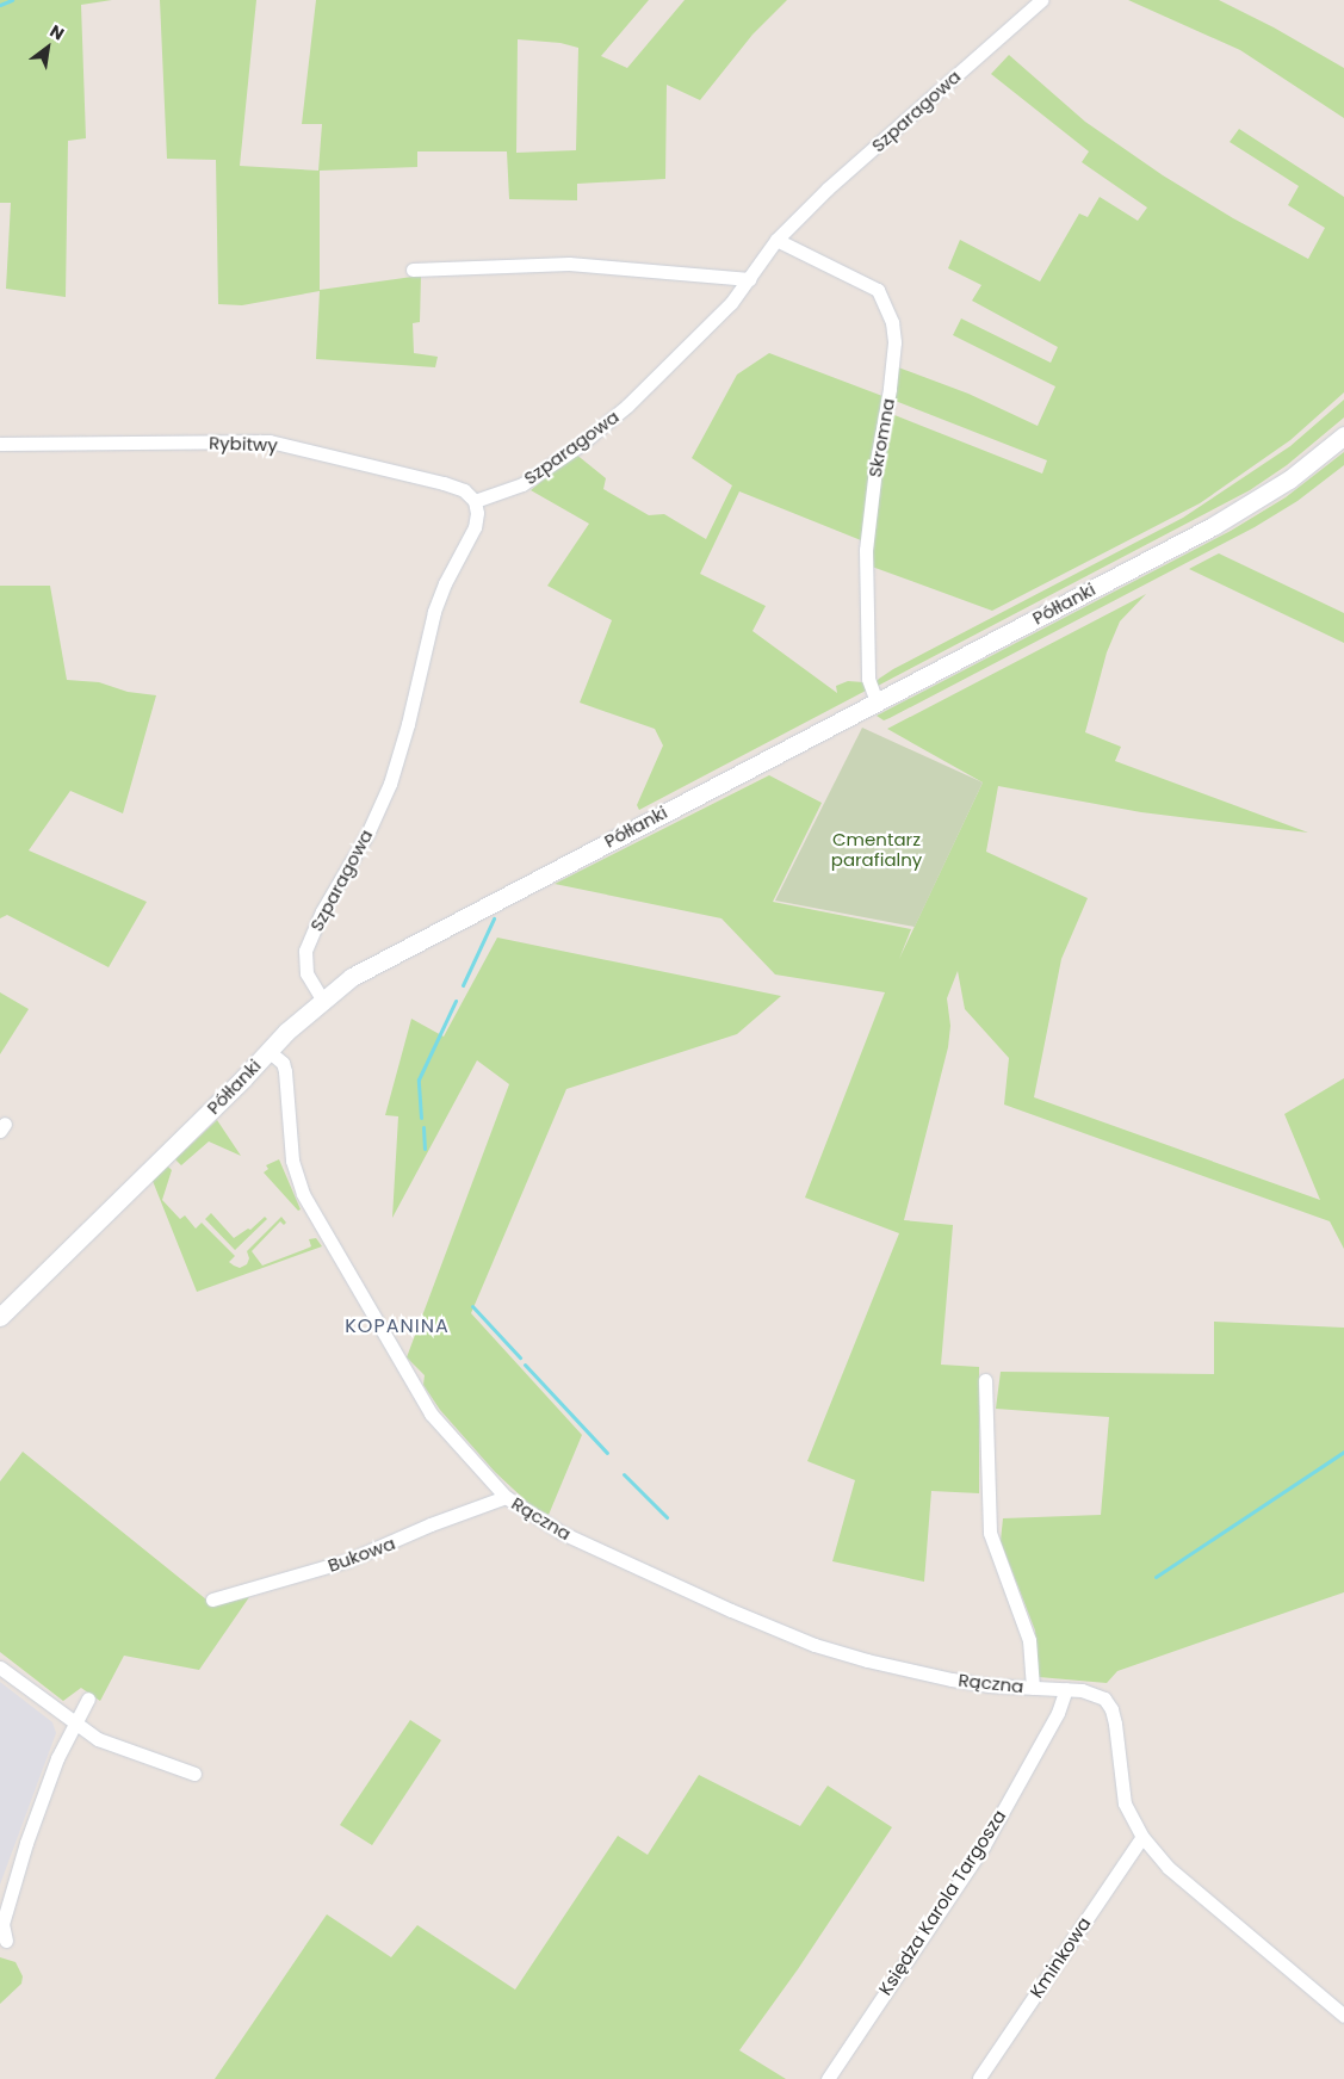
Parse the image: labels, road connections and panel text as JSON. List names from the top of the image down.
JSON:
{
  "streets": {
    "street": [
      "Szparagowa",
      "Skromna",
      "Rybitwy",
      "Półłanki",
      "Rączna",
      "Bukowa",
      "Księdza Karola Targosza",
      "Kminkowa"
    ]
  },
  "crossings": [
    ["Szparagowa", "Skromna"],
    ["Szparagowa", "Rybitwy"],
    ["Szparagowa", "Półłanki"],
    ["Skromna", "Półłanki"],
    ["Półłanki", "Rączna"],
    ["Rączna", "Bukowa"],
    ["Rączna", "Księdza Karola Targosza"],
    ["Rączna", "Kminkowa"]
  ],
  "districts": ["KOPANINA"],
  "parks": ["Cmentarz parafialny"],
  "north": "top right"
}
